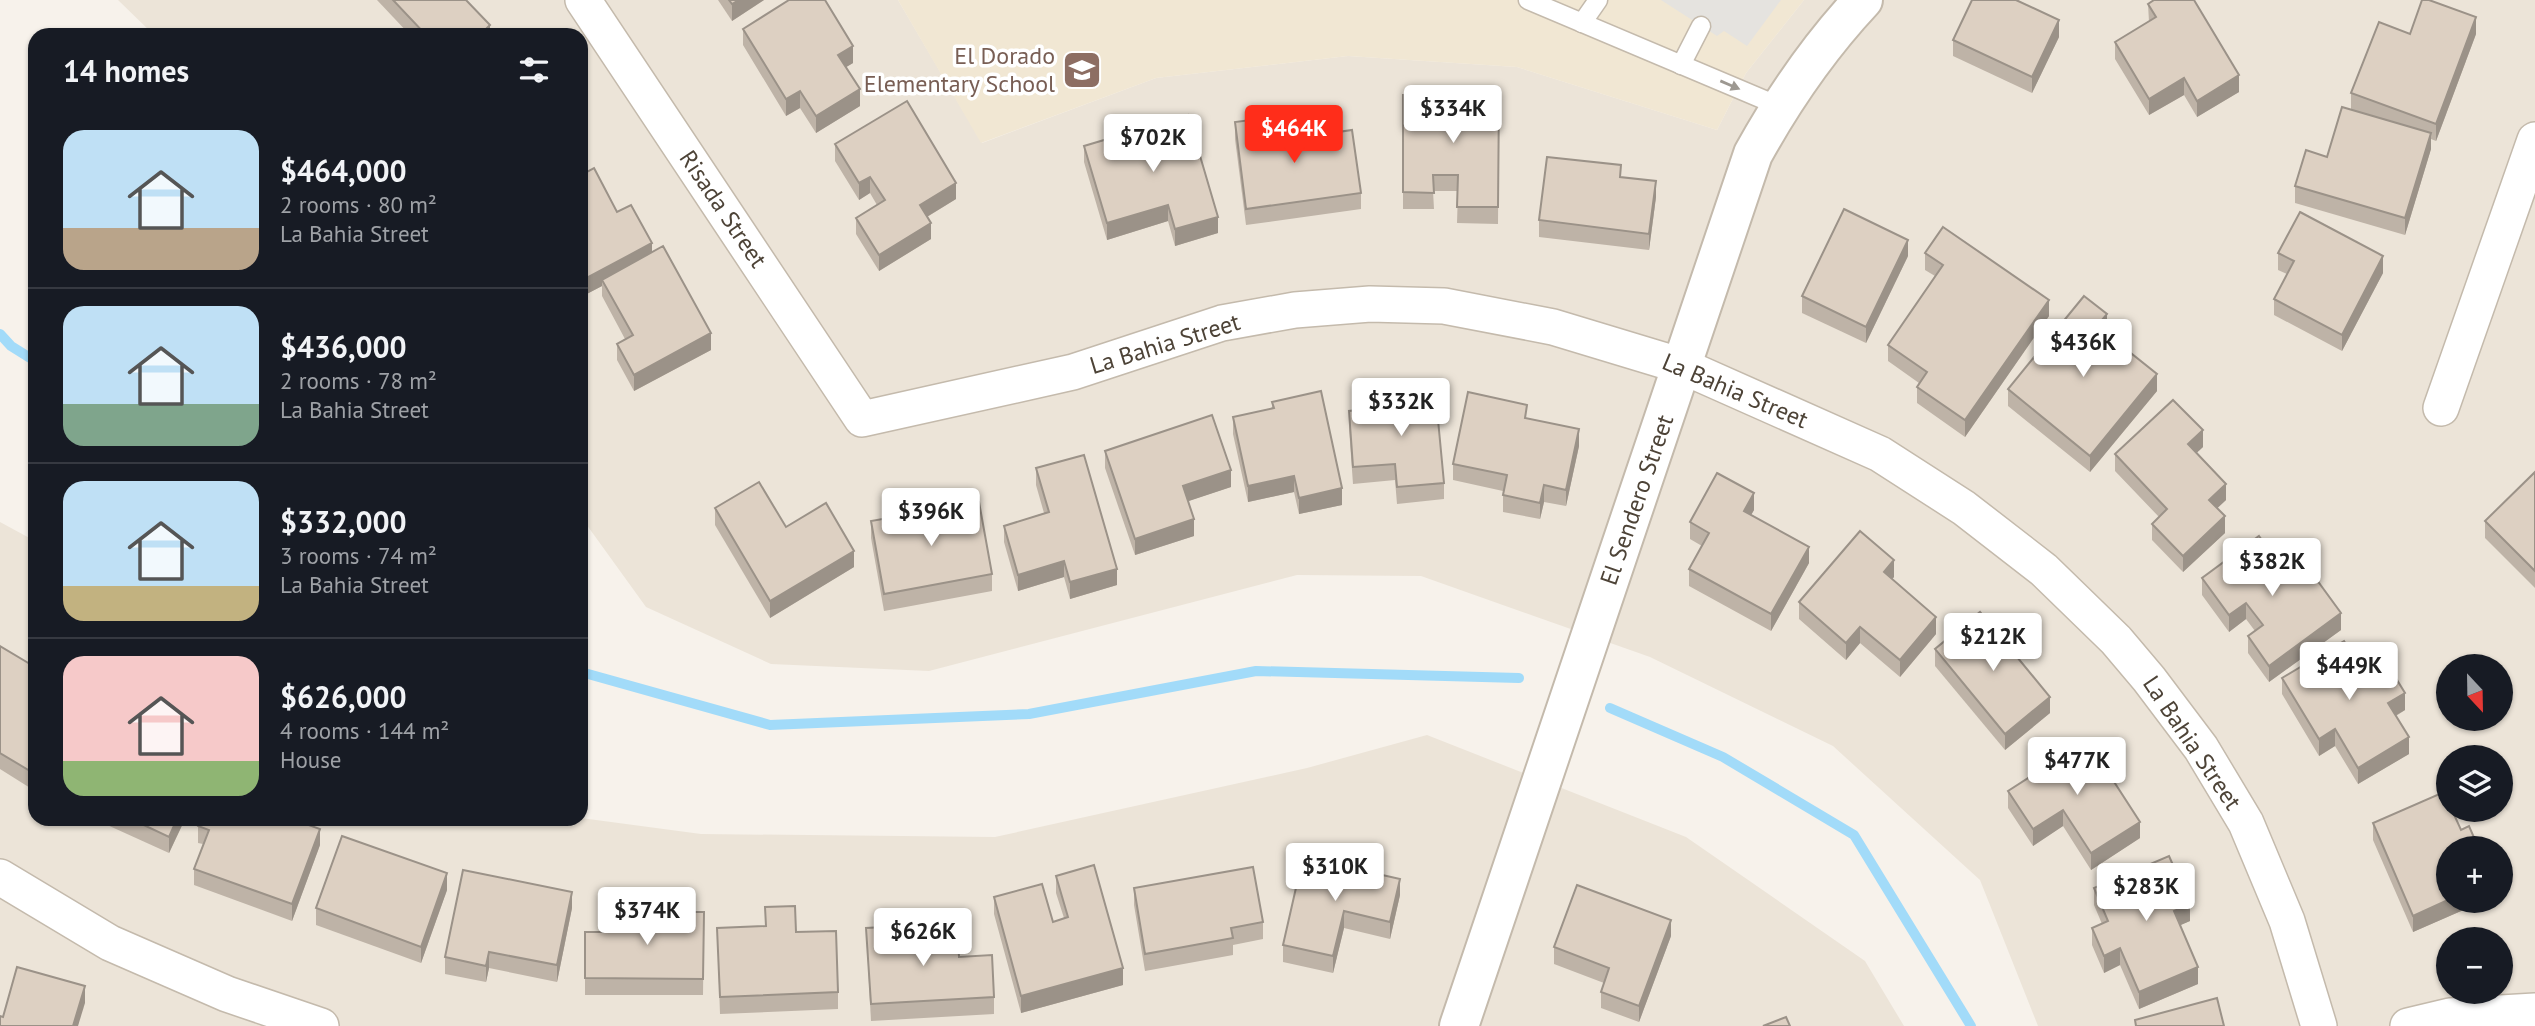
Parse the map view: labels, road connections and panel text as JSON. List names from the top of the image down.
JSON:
{
  "streets": {
    "street": ["Risada Street", "La Bahia Street", "El Sendero Street"]
  },
  "crossings": [
    ["Risada Street", "La Bahia Street"],
    ["La Bahia Street", "El Sendero Street"]
  ],
  "places": {
    "school or university": ["El Dorado Elementary School"]
  },
  "north": "bottom",
  "page": {
    "heading": "14 homes",
    "price": [
      "$334K",
      "$464K",
      "$702K",
      "$436K",
      "$332K",
      "$396K",
      "$382K",
      "$212K",
      "$449K",
      "$477K",
      "$310K",
      "$283K",
      "$374K",
      "$626K"
    ],
    "list": [
      {
        "name": "$464,000",
        "note": "2 rooms · 80 m² · La Bahia Street"
      },
      {
        "name": "$436,000",
        "note": "2 rooms · 78 m² · La Bahia Street"
      },
      {
        "name": "$332,000",
        "note": "3 rooms · 74 m² · La Bahia Street"
      },
      {
        "name": "$626,000",
        "note": "4 rooms · 144 m² · House"
      }
    ],
    "map_buttons": ["+", "−"]
  }
}
